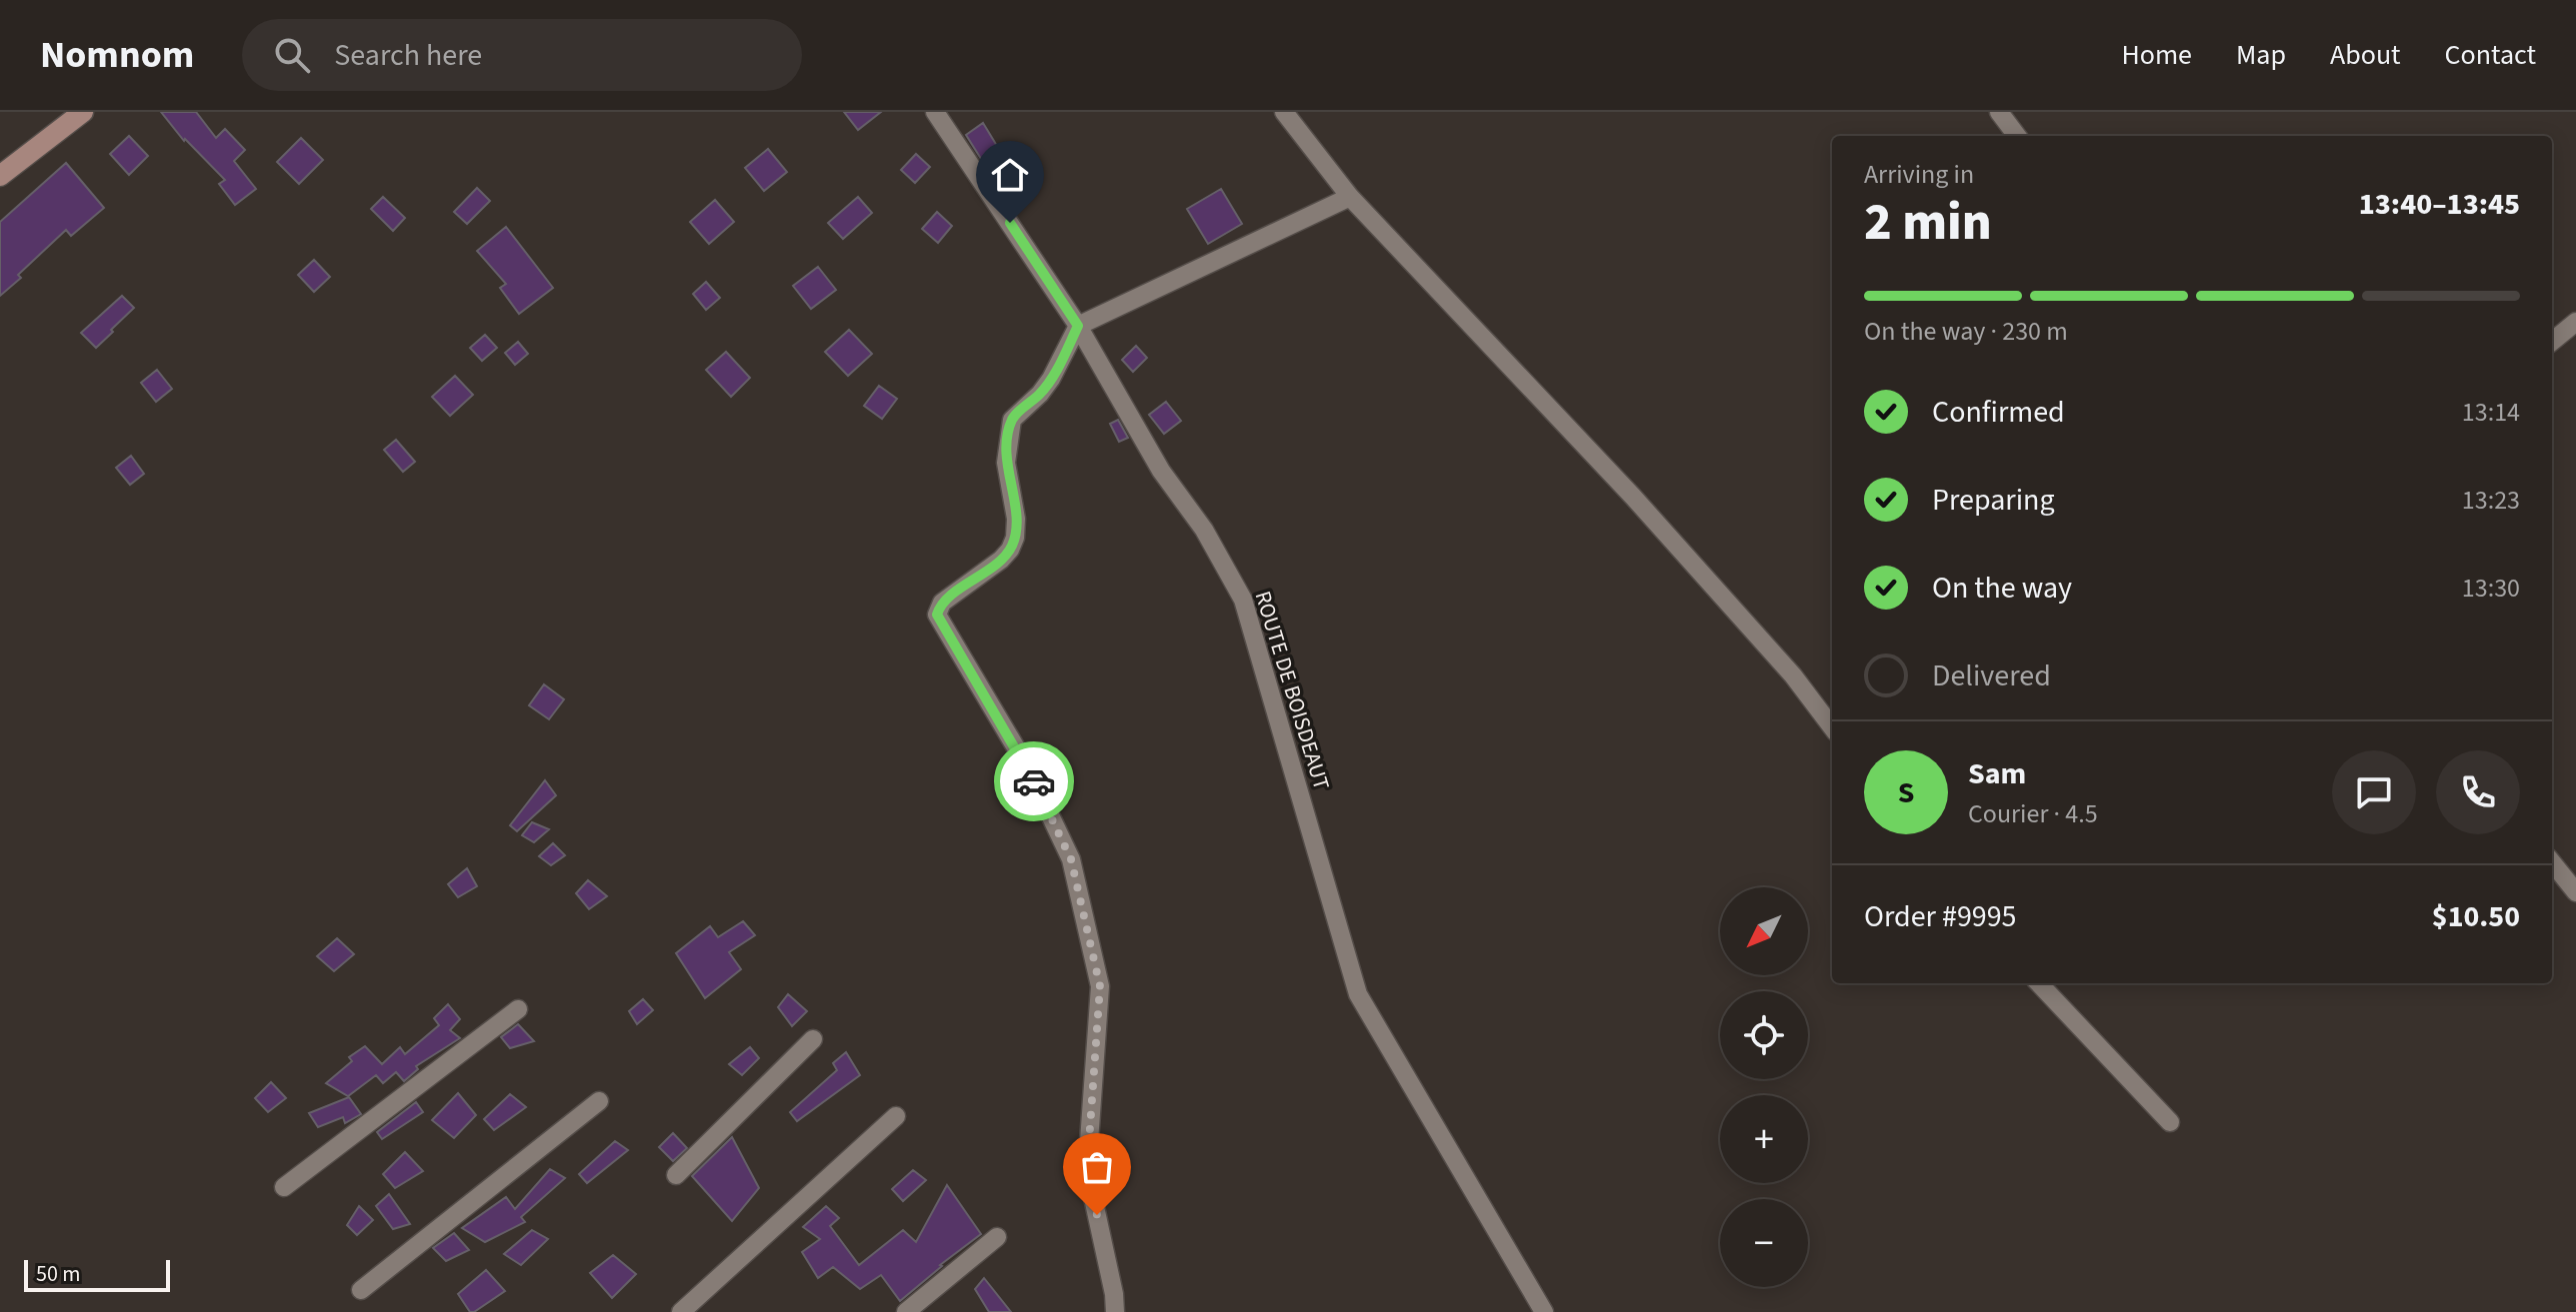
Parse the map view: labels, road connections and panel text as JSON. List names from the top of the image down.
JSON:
{
  "streets": {
    "street": ["ROUTE DE BOISDEAUT"]
  },
  "scale_bar": "50 m",
  "north": "bottom left",
  "page": {
    "header": "Nomnom",
    "search": "Search here",
    "nav": [
      "Home",
      "Map",
      "About",
      "Contact"
    ],
    "heading": ["2 min", "Arriving in", "13:40–13:45"],
    "panel": [
      "Sam",
      "Courier · 4.5",
      "Order #9995",
      "$10.50"
    ],
    "bar": "On the way · 230 m",
    "list": [
      ["Confirmed", "13:14"],
      ["Preparing", "13:23"],
      ["On the way", "13:30"],
      "Delivered"
    ],
    "round": "S",
    "map_buttons": ["+", "−"],
    "scale": "50 m"
  }
}
